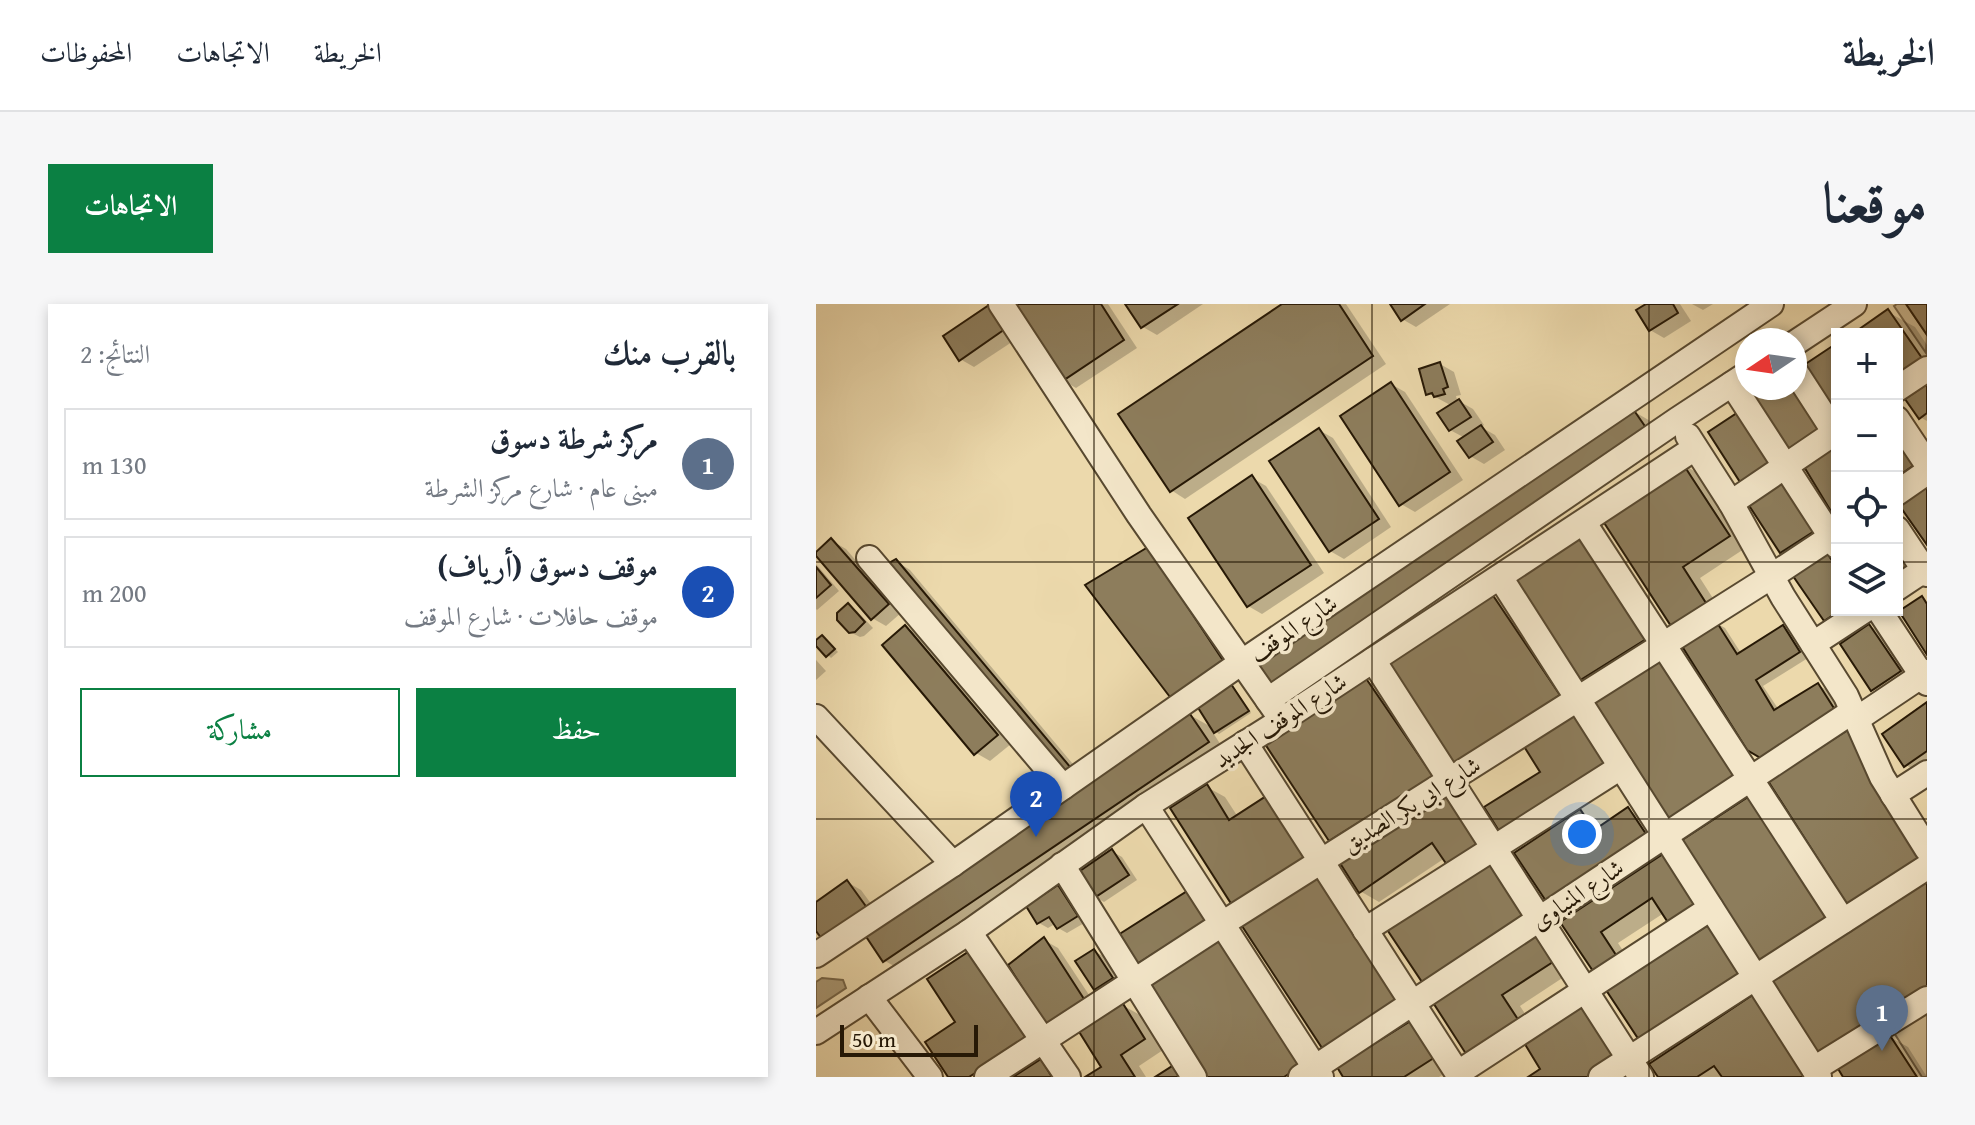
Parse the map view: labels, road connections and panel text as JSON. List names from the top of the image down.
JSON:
{
  "streets": {
    "street": [
      "شارع الموقف",
      "شارع الموقف الجديد",
      "شارع ابى بكر الصديق",
      "شارع المنياوى"
    ]
  },
  "scale_bar": "50 m",
  "north": "left",
  "page": {
    "header": "الخريطة",
    "nav": ["الخريطة", "الاتجاهات", "المحفوظات"],
    "title": "موقعنا",
    "buttons": [
      "الاتجاهات",
      ["حفظ", "مشاركة"]
    ],
    "heading": ["بالقرب منك", "النتائج: 2"],
    "map_buttons": ["+", "−"],
    "list": [
      {
        "mark": "1",
        "name": "مركز شرطة دسوق",
        "note": "مبنى عام · شارع مركز الشرطة",
        "value": "130 m"
      },
      {
        "mark": "2",
        "name": "موقف دسوق (أرياف)",
        "note": "موقف حافلات · شارع الموقف",
        "value": "200 m"
      }
    ],
    "pins": ["2", "1"],
    "scale": "50 m"
  }
}
